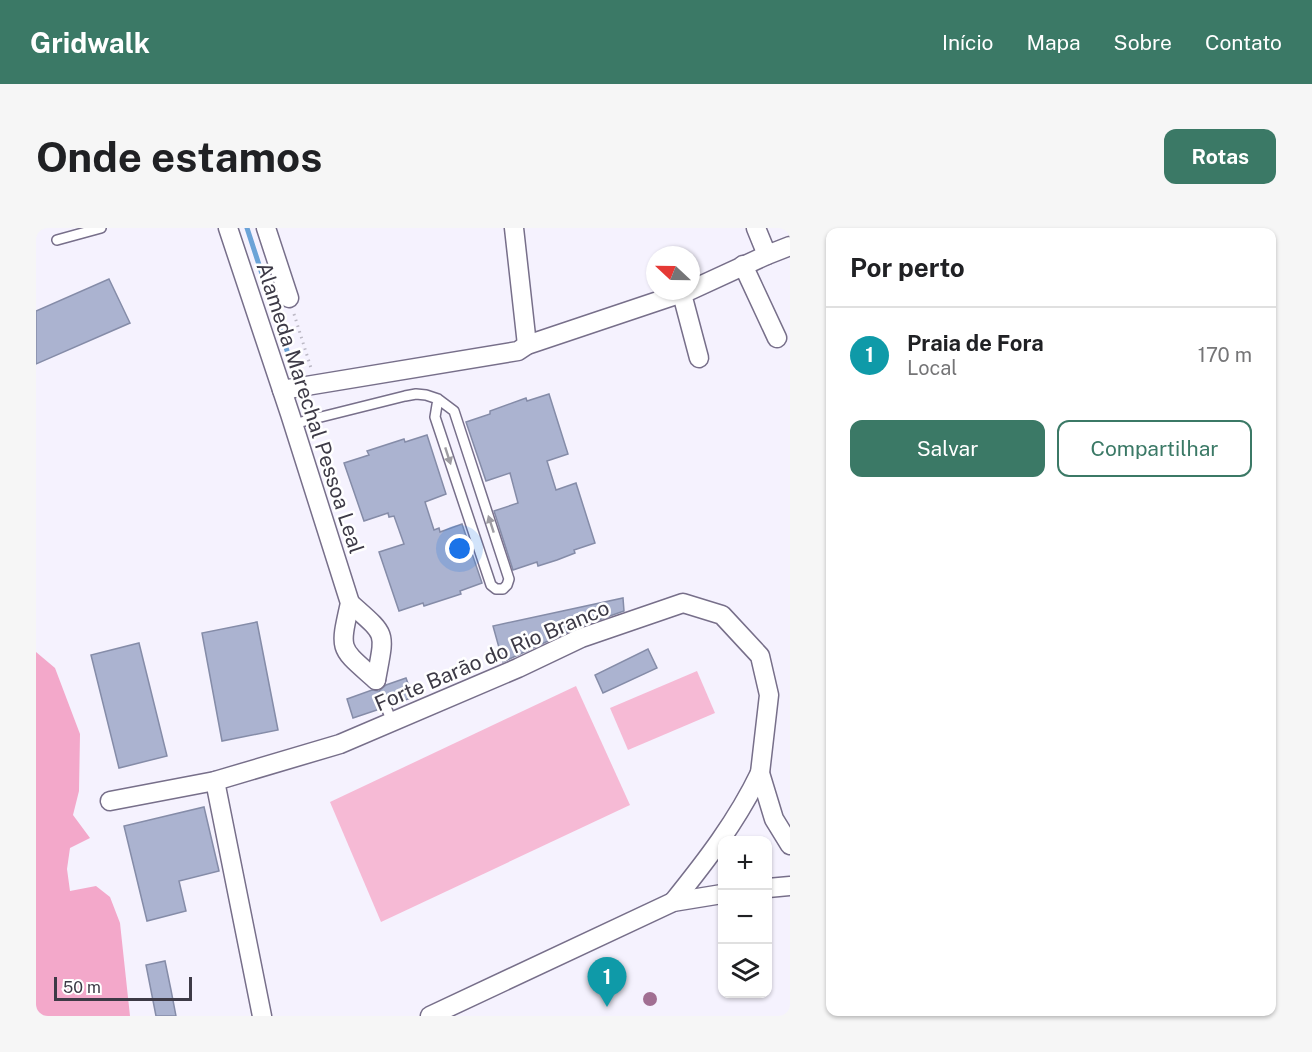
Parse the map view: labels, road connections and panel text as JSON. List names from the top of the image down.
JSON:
{
  "streets": {
    "street": ["Alameda Marechal Pessoa Leal", "Forte Barão do Rio Branco"]
  },
  "scale_bar": "50 m",
  "north": "left",
  "page": {
    "header": "Gridwalk",
    "nav": [
      "Início",
      "Mapa",
      "Sobre",
      "Contato"
    ],
    "buttons": [
      "Rotas",
      ["Salvar", "Compartilhar"]
    ],
    "title": "Onde estamos",
    "heading": "Por perto",
    "list": [
      {
        "mark": "1",
        "name": "Praia de Fora",
        "note": "Local",
        "value": "170 m"
      }
    ],
    "map_buttons": ["+", "−"],
    "pins": "1",
    "scale": "50 m"
  }
}
